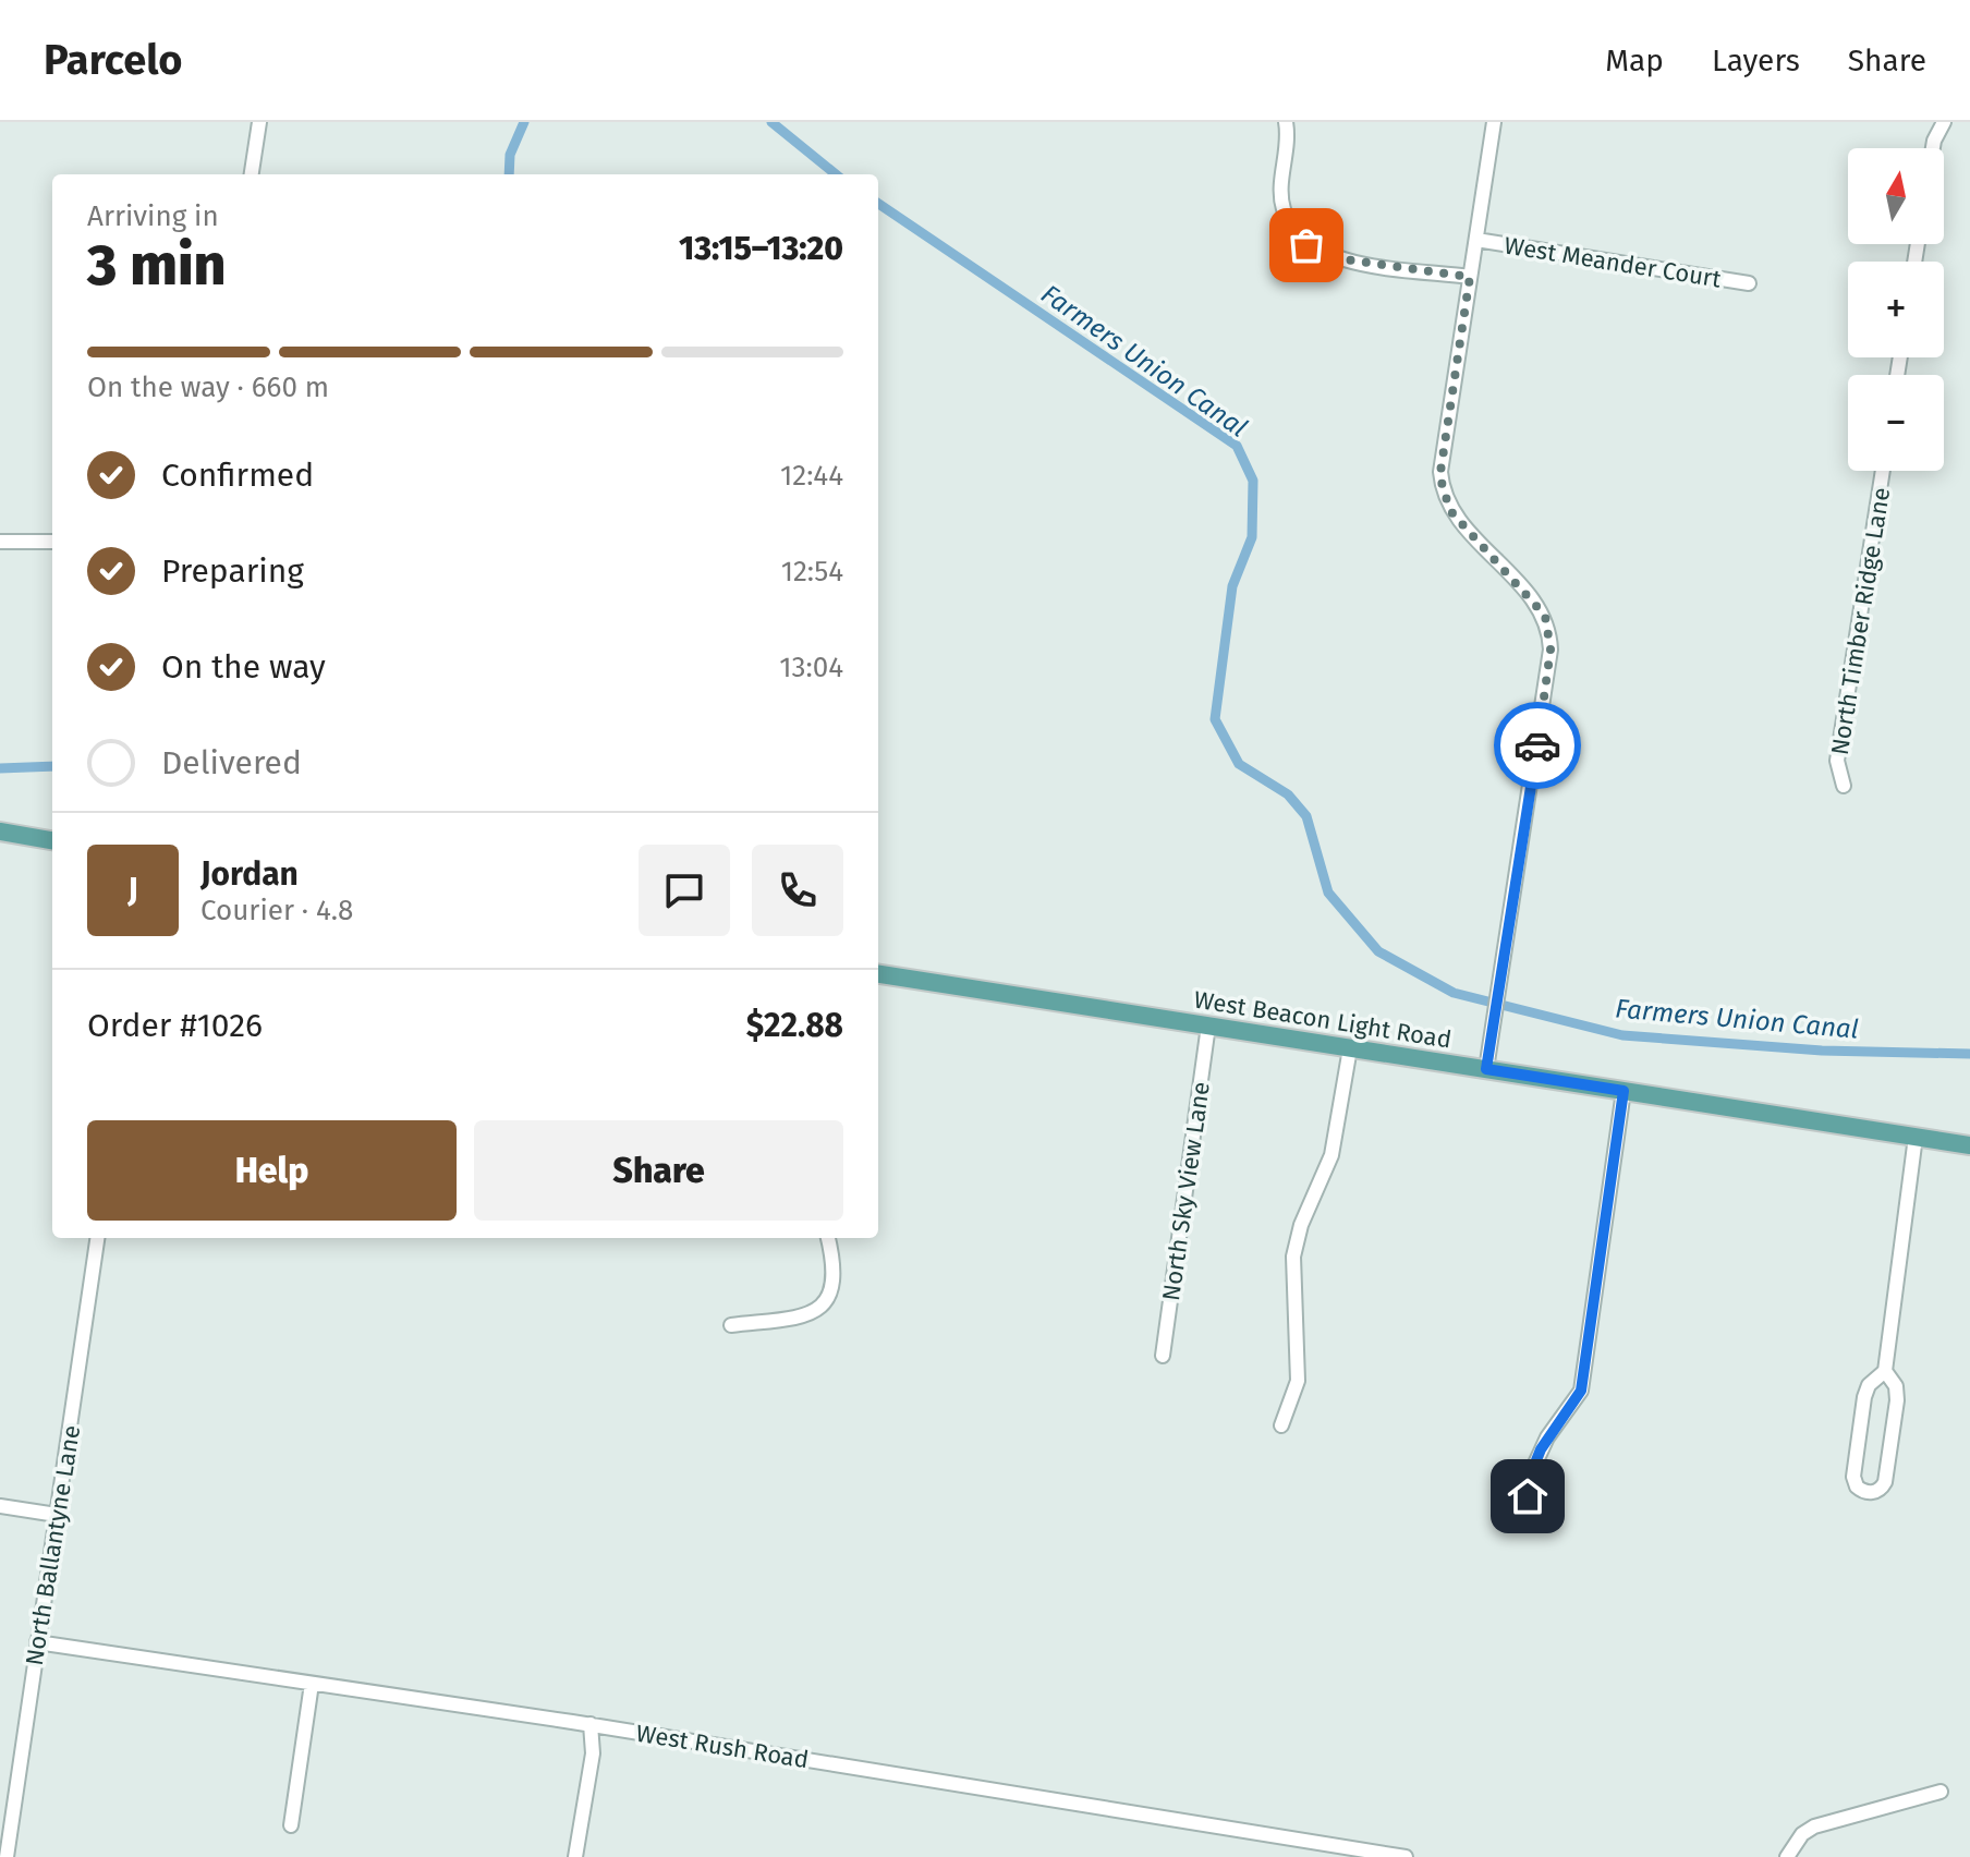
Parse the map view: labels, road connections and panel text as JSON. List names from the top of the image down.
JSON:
{
  "streets": {
    "main road": ["West Beacon Light Road"],
    "street": [
      "West Meander Court",
      "North Timber Ridge Lane",
      "North Sky View Lane",
      "North Ballantyne Lane",
      "West Rush Road"
    ]
  },
  "crossings": [
    ["West Beacon Light Road", "North Sky View Lane"],
    ["North Ballantyne Lane", "West Rush Road"]
  ],
  "water": ["Farmers Union Canal"],
  "north": "top",
  "page": {
    "header": "Parcelo",
    "nav": ["Map", "Layers", "Share"],
    "map_buttons": ["+", "−"],
    "heading": ["3 min", "Arriving in", "13:15–13:20"],
    "panel": [
      "Jordan",
      "Courier · 4.8",
      "Order #1026",
      "$22.88"
    ],
    "bar": "On the way · 660 m",
    "list": [
      ["Confirmed", "12:44"],
      ["Preparing", "12:54"],
      ["On the way", "13:04"],
      "Delivered"
    ],
    "round": "J",
    "buttons": ["Help", "Share"]
  }
}
